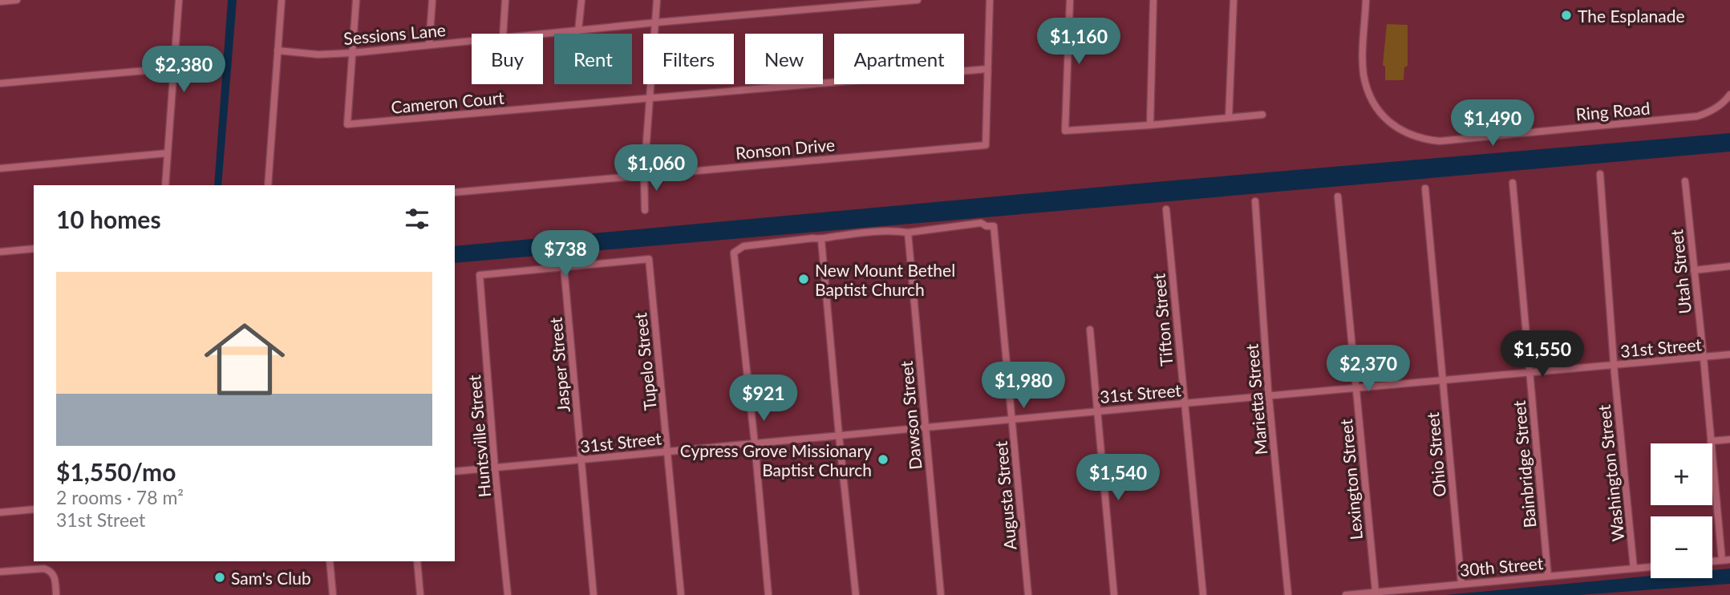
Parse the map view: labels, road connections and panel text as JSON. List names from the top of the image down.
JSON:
{
  "streets": {
    "street": [
      "Sessions Lane",
      "Cameron Court",
      "Ring Road",
      "Ronson Drive",
      "Utah Street",
      "Tifton Street",
      "31st Street",
      "Tupelo Street",
      "Jasper Street",
      "Marietta Street",
      "Dawson Street",
      "Huntsville Street",
      "Ohio Street",
      "Bainbridge Street",
      "Washington Street",
      "Lexington Street",
      "Augusta Street",
      "30th Street"
    ]
  },
  "crossings": [
    ["Sessions Lane", "Cameron Court"],
    ["Cameron Court", "Ronson Drive"],
    ["Utah Street", "31st Street"],
    ["Tifton Street", "31st Street"],
    ["31st Street", "Tupelo Street"],
    ["31st Street", "Jasper Street"],
    ["31st Street", "Marietta Street"],
    ["31st Street", "Dawson Street"],
    ["31st Street", "Huntsville Street"],
    ["31st Street", "Ohio Street"],
    ["31st Street", "Bainbridge Street"],
    ["31st Street", "Washington Street"],
    ["31st Street", "Lexington Street"],
    ["31st Street", "Augusta Street"],
    ["Tupelo Street", "Jasper Street"],
    ["Tupelo Street", "Huntsville Street"],
    ["Jasper Street", "Huntsville Street"],
    ["Dawson Street", "Augusta Street"],
    ["Ohio Street", "30th Street"],
    ["Bainbridge Street", "30th Street"],
    ["Washington Street", "30th Street"],
    ["Lexington Street", "30th Street"]
  ],
  "places": [
    "The Esplanade",
    "New Mount Bethel Baptist Church",
    "Cypress Grove Missionary Baptist Church",
    "Sam's Club"
  ],
  "page": {
    "price": [
      "$1,160",
      "$2,380",
      "$1,490",
      "$1,060",
      "$738",
      "$1,550",
      "$2,370",
      "$1,980",
      "$921",
      "$1,540"
    ],
    "chip": [
      "Buy",
      "Rent",
      "Filters",
      "New",
      "Apartment"
    ],
    "heading": "10 homes",
    "list": [
      {
        "name": "$1,550/mo",
        "note": "2 rooms · 78 m² · 31st Street"
      }
    ],
    "map_buttons": ["+", "−"]
  }
}
